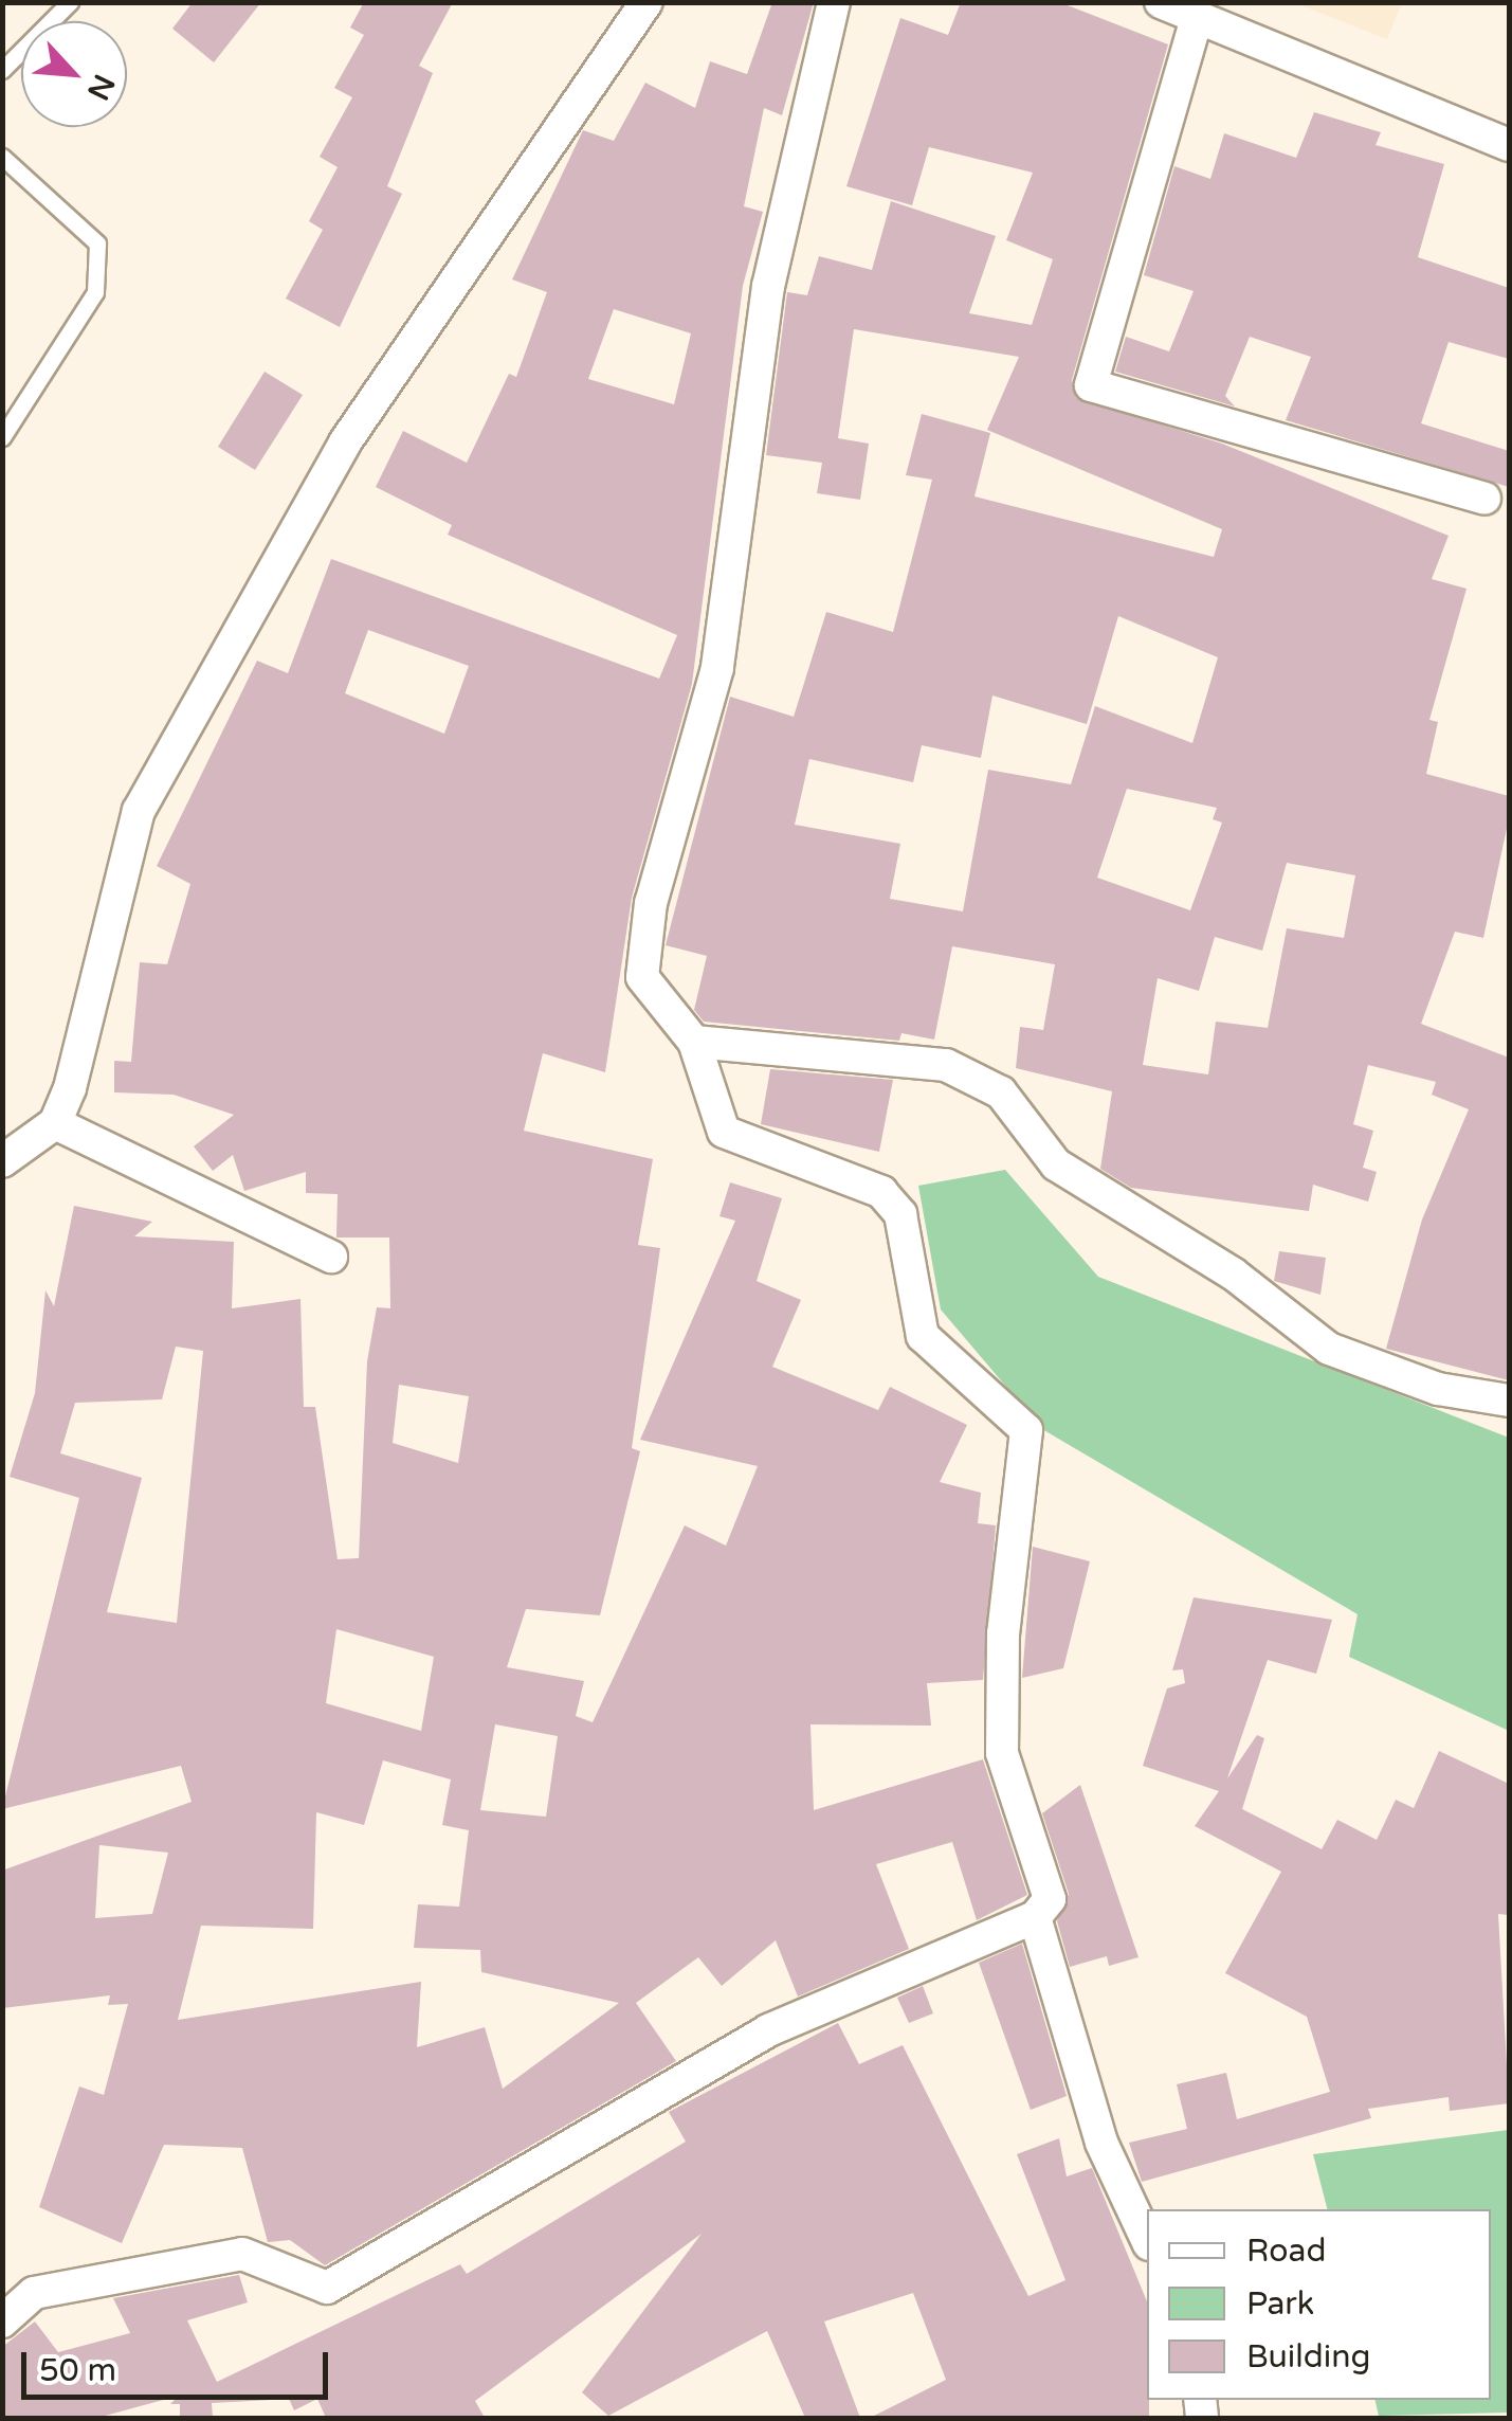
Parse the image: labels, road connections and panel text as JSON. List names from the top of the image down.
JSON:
{
  "legend": ["Road", "Park", "Building"],
  "scale_bar": "50 m",
  "north": "bottom right"
}
